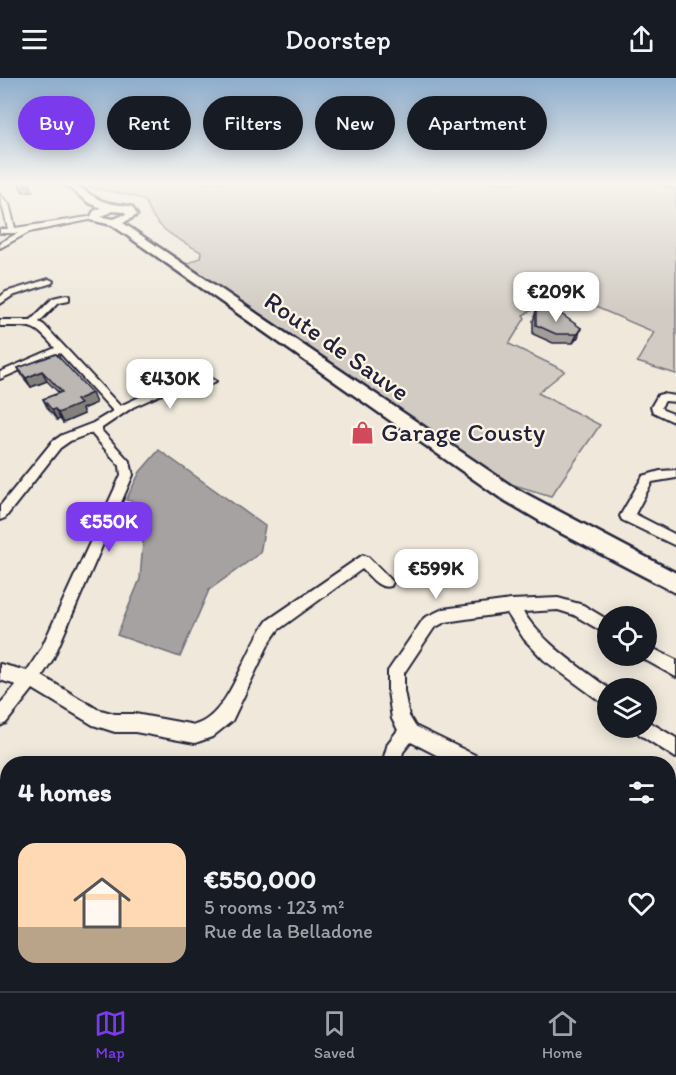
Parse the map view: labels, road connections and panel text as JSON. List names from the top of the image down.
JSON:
{
  "streets": {
    "main road": ["Route de Sauve"]
  },
  "places": {
    "shop": ["Garage Cousty"]
  },
  "page": {
    "header": "Doorstep",
    "chip": [
      "Buy",
      "Rent",
      "Filters",
      "New",
      "Apartment"
    ],
    "price": [
      "€209K",
      "€430K",
      "€550K",
      "€599K"
    ],
    "heading": "4 homes",
    "list": [
      {
        "name": "€550,000",
        "note": "5 rooms · 123 m² · Rue de la Belladone"
      }
    ],
    "tabs": ["Map", "Saved", "Home"]
  }
}
